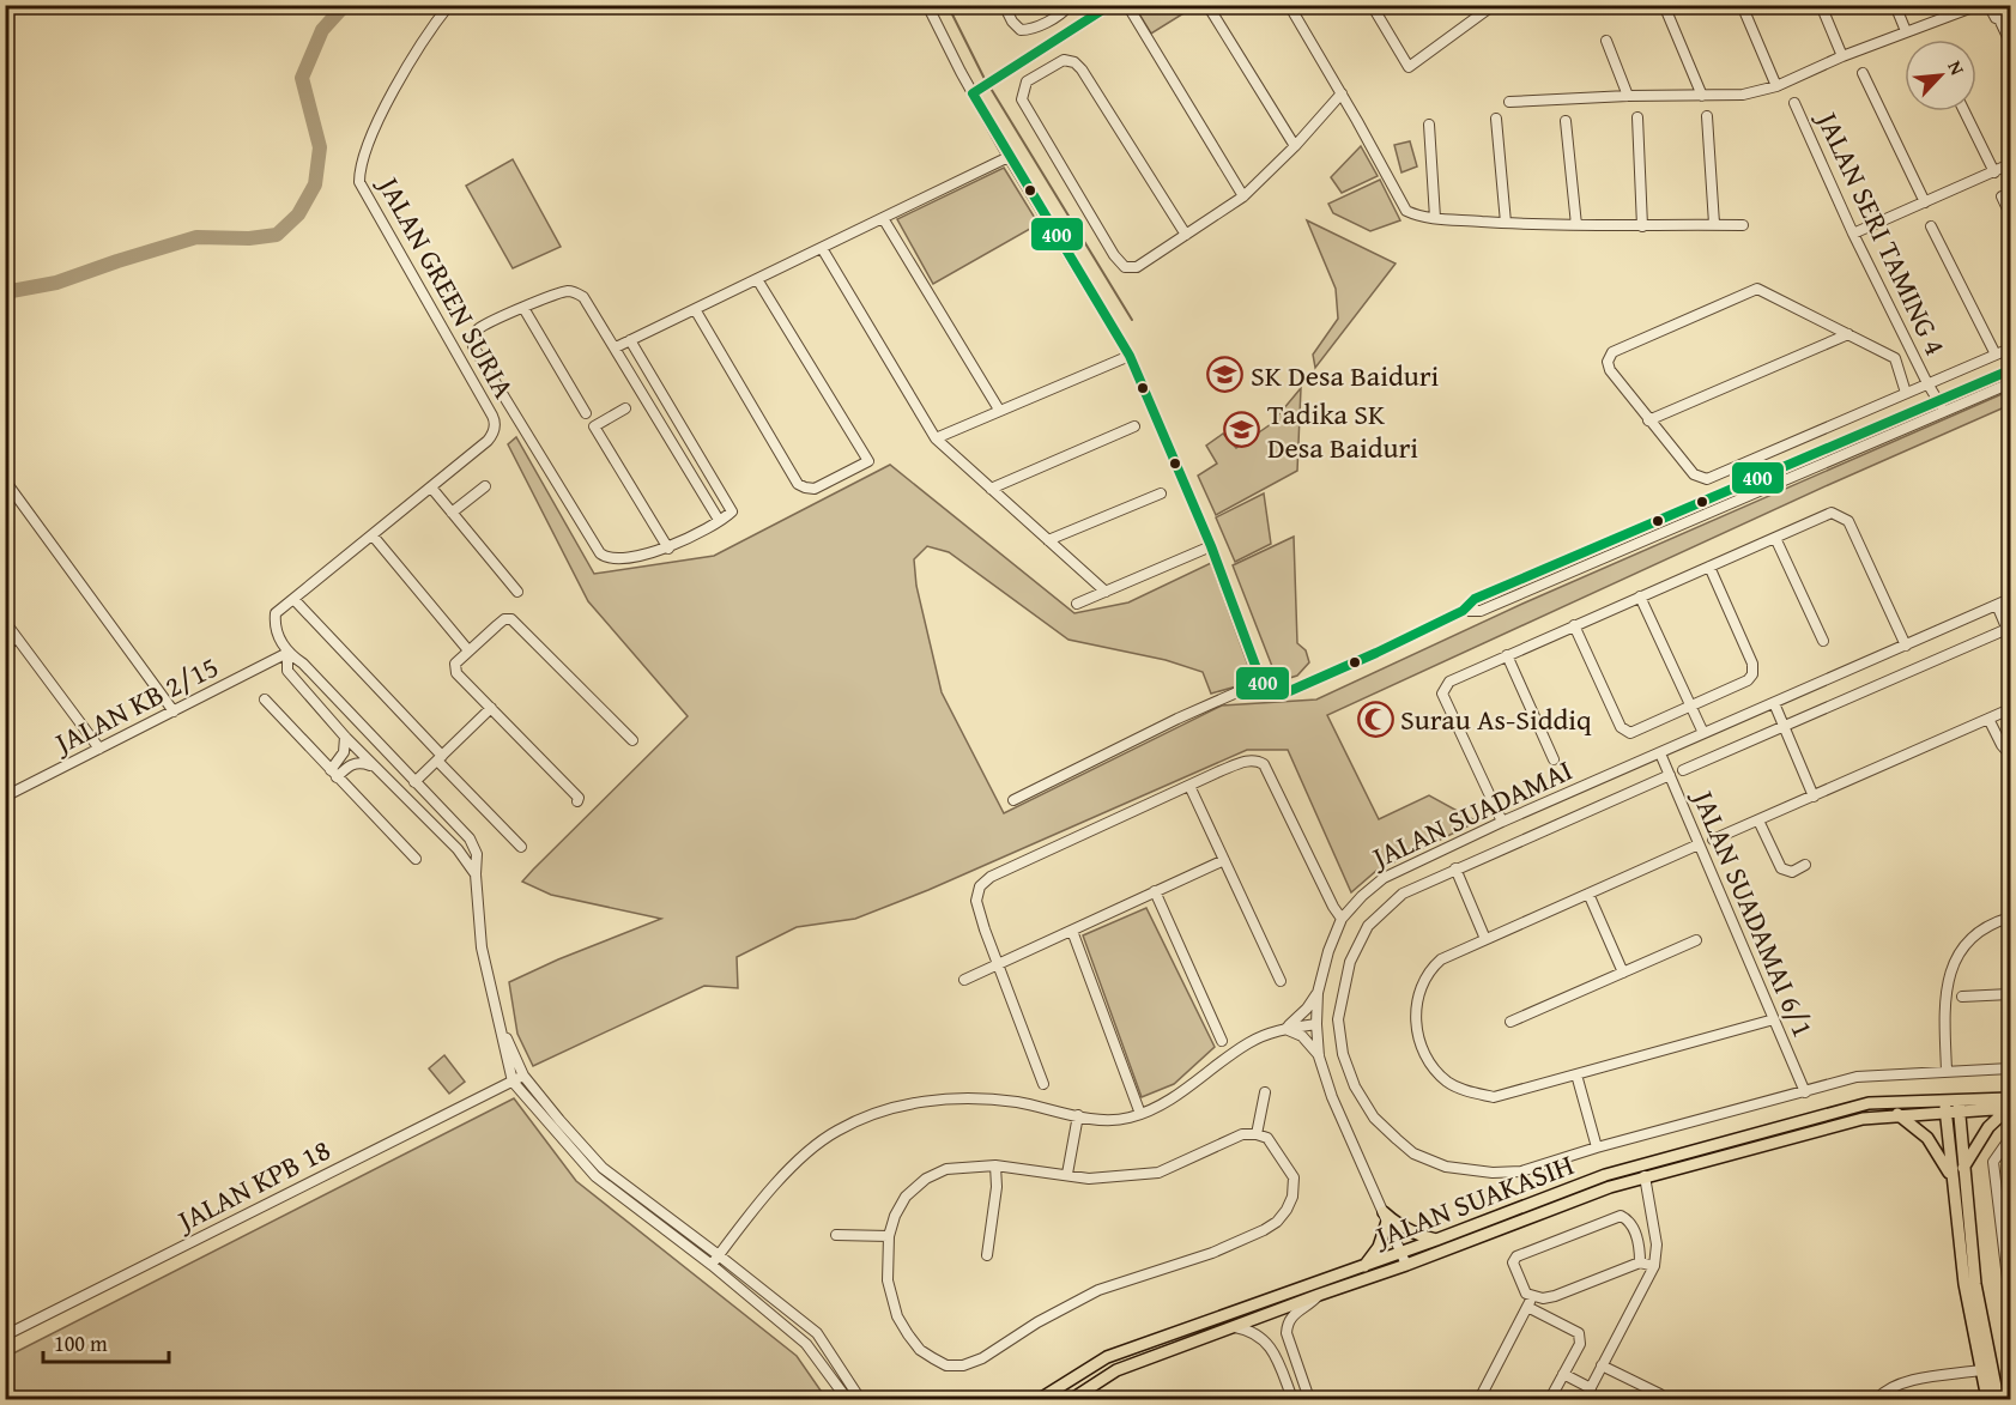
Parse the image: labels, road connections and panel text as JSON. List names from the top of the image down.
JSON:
{
  "streets": {
    "main road": ["JALAN SUAKASIH"],
    "street": [
      "JALAN SERI TAMING 4",
      "JALAN GREEN SURIA",
      "JALAN KB 2/15",
      "JALAN SUADAMAI",
      "JALAN SUADAMAI 6/1",
      "JALAN KPB 18"
    ]
  },
  "crossings": [
    ["JALAN SUADAMAI", "JALAN SUADAMAI 6/1"],
    ["JALAN SUADAMAI", "JALAN SUAKASIH"]
  ],
  "places": {
    "school or university": ["SK Desa Baiduri", "Tadika SK Desa Baiduri"],
    "mosque": ["Surau As-Siddiq"]
  },
  "lines": ["transit line 400"],
  "scale_bar": "100 m",
  "north": "top right"
}
